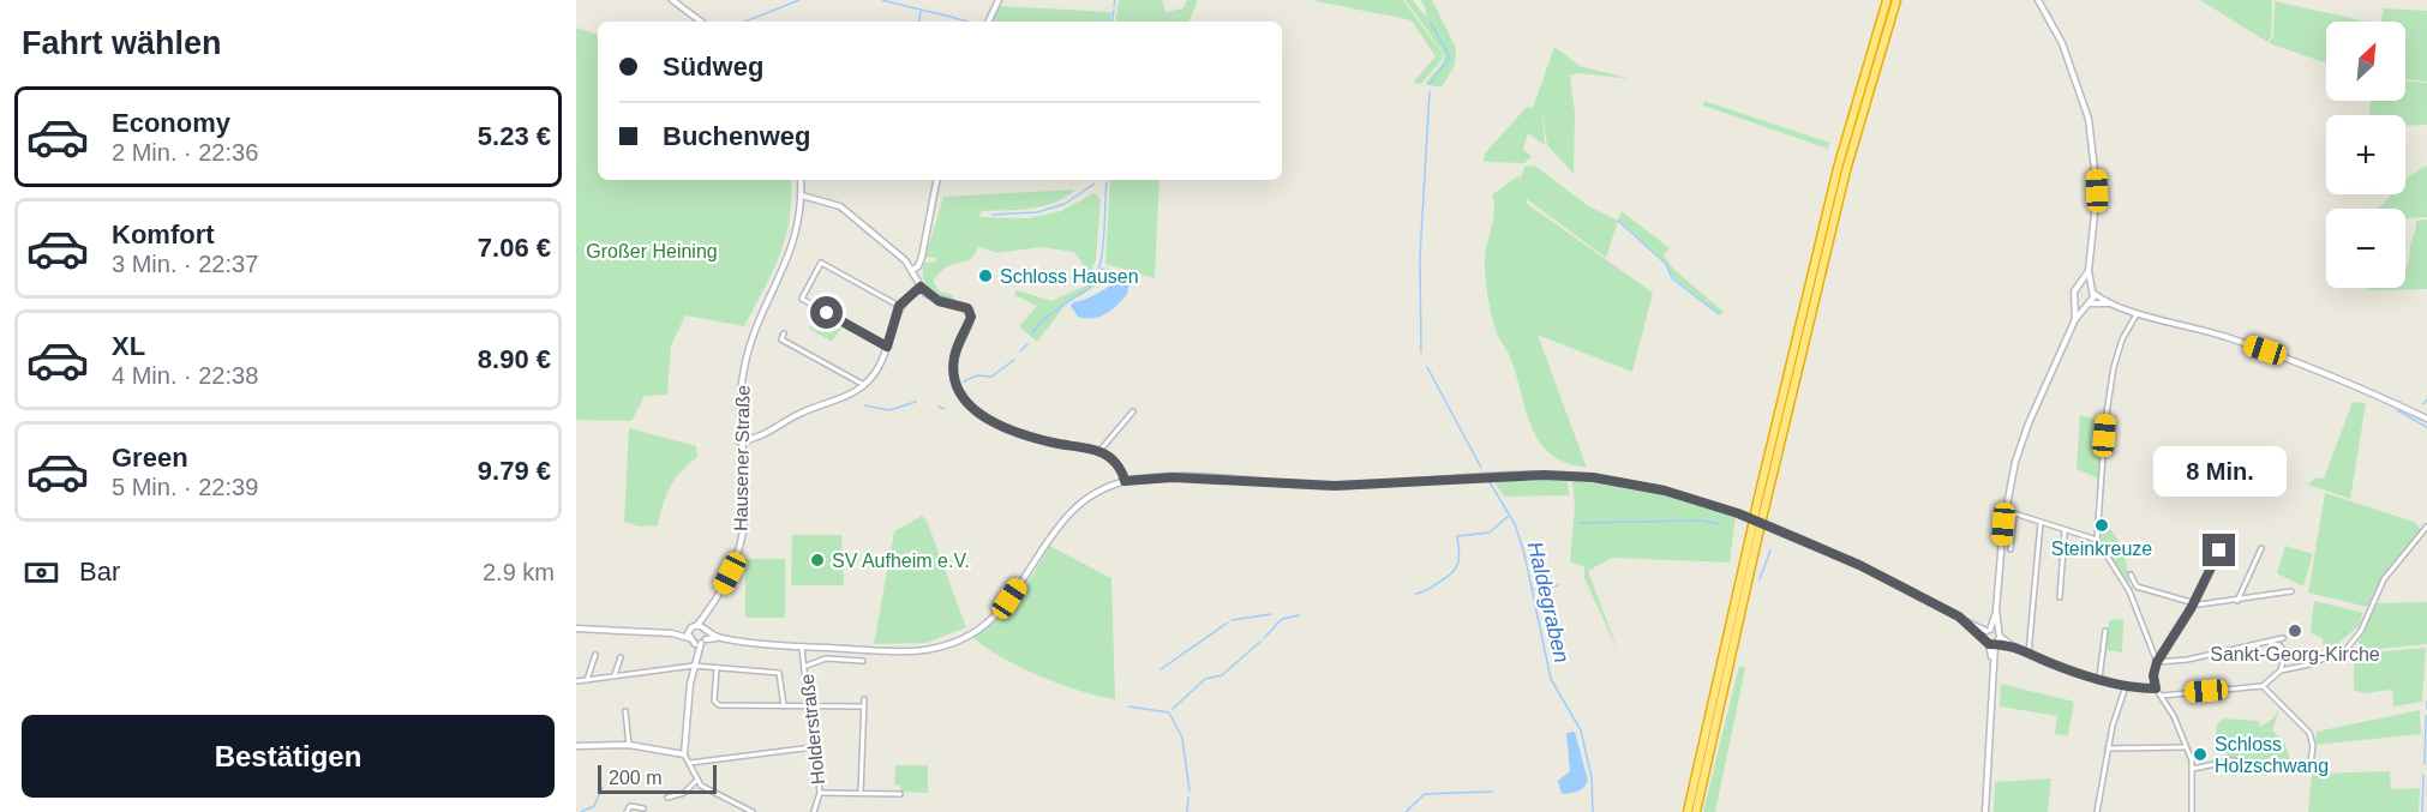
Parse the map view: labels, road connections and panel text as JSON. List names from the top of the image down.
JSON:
{
  "streets": {
    "main road": ["Hausener Straße"],
    "street": ["Holderstraße"]
  },
  "water": ["Haldegraben"],
  "parks": ["Großer Heining"],
  "places": [
    "Schloss Hausen",
    "Steinkreuze",
    "SV Aufheim e.V.",
    "Sankt-Georg-Kirche",
    "Schloss Holzschwang"
  ],
  "scale_bar": "200 m",
  "north": "top right",
  "page": {
    "heading": "Fahrt wählen",
    "map_buttons": ["+", "−"],
    "banner": ["Südweg", "Buchenweg"],
    "list": [
      {
        "name": "Economy",
        "note": "2 Min. · 22:36",
        "value": "5.23 €"
      },
      {
        "name": "Komfort",
        "note": "3 Min. · 22:37",
        "value": "7.06 €"
      },
      {
        "name": "XL",
        "note": "4 Min. · 22:38",
        "value": "8.90 €"
      },
      {
        "name": "Green",
        "note": "5 Min. · 22:39",
        "value": "9.79 €"
      }
    ],
    "bubble": "8 Min.",
    "pay": ["Bar", "2.9 km"],
    "buttons": "Bestätigen",
    "scale": "200 m"
  }
}
